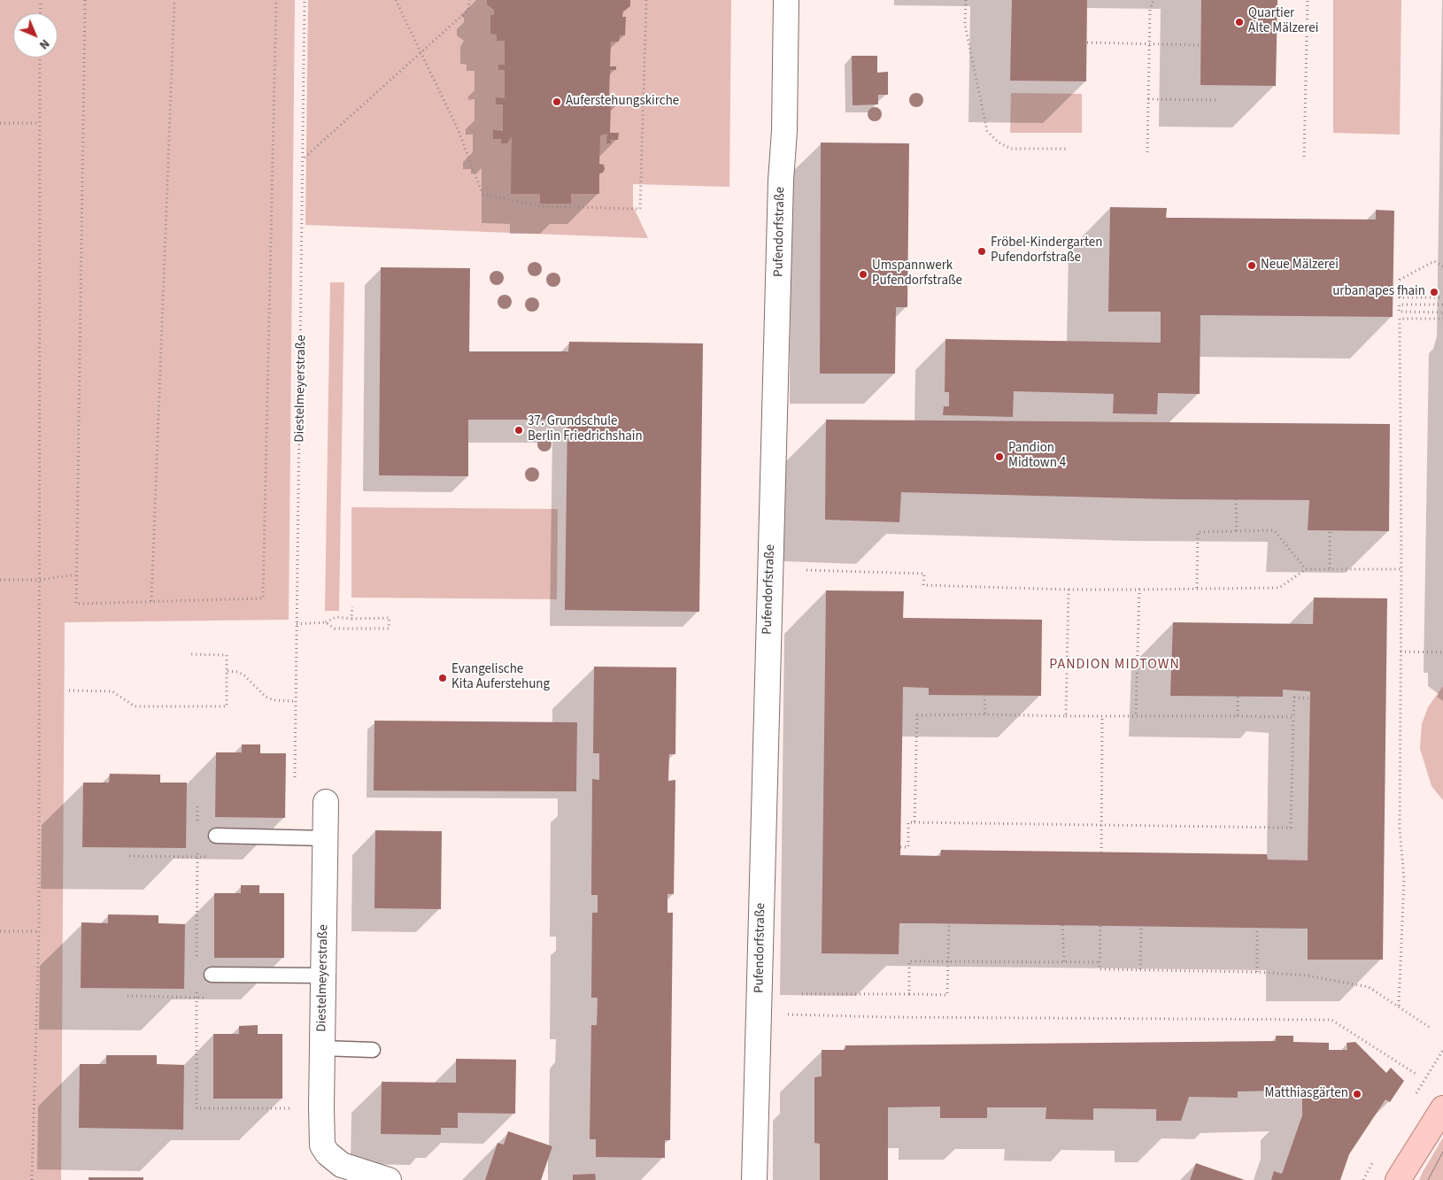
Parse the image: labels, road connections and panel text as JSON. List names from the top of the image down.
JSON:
{
  "streets": {
    "street": ["Pufendorfstraße", "Diestelmeyerstraße"]
  },
  "districts": ["PANDION MIDTOWN"],
  "places": [
    "Quartier Alte Mälzerei",
    "Auferstehungskirche",
    "Fröbel-Kindergarten Pufendorfstraße",
    "Neue Mälzerei",
    "Umspannwerk Pufendorfstraße",
    "urban apes fhain",
    "37. Grundschule Berlin Friedrichshain",
    "Pandion Midtown 4",
    "Evangelische Kita Auferstehung",
    "Matthiasgärten"
  ],
  "north": "bottom right"
}
